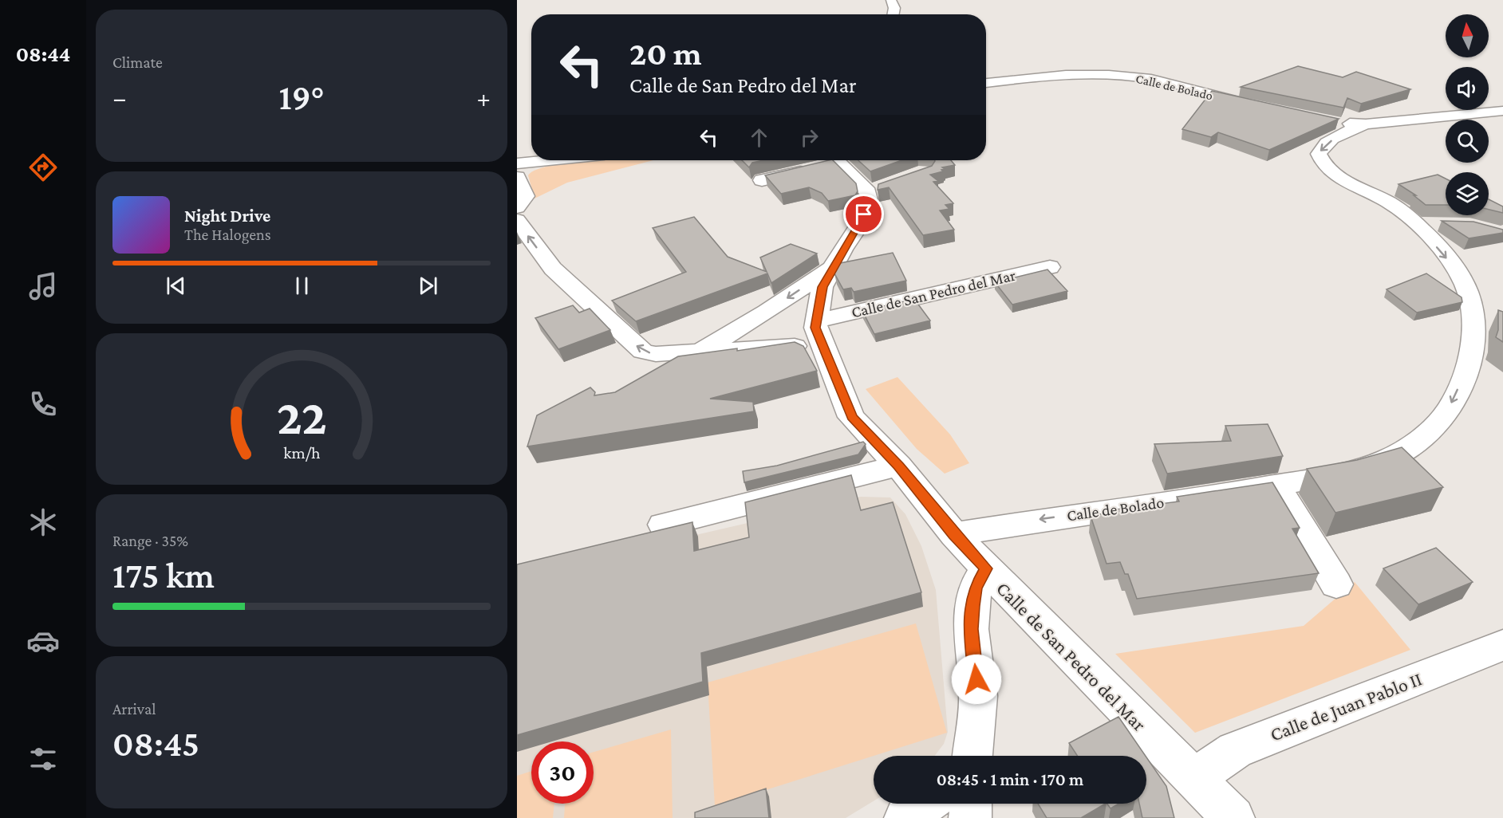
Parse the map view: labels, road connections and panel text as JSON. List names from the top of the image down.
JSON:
{
  "streets": {
    "street": ["Calle de Bolado", "Calle de San Pedro del Mar", "Calle de Juan Pablo II"]
  },
  "crossings": [
    ["Calle de Bolado", "Calle de San Pedro del Mar"],
    ["Calle de San Pedro del Mar", "Calle de Juan Pablo II"]
  ],
  "north": "top",
  "page": {
    "tabs": "08:44",
    "tile": [
      "Climate",
      ["Range · 35%", "175 km"],
      ["Arrival", "08:45"]
    ],
    "turn": ["20 m", "Calle de San Pedro del Mar"],
    "heat": ["−", "19°", "+"],
    "song": ["Night Drive", "The Halogens"],
    "limit": "30",
    "trip": "08:45 · 1 min · 170 m",
    "gauge": ["22", "km/h"]
  }
}
